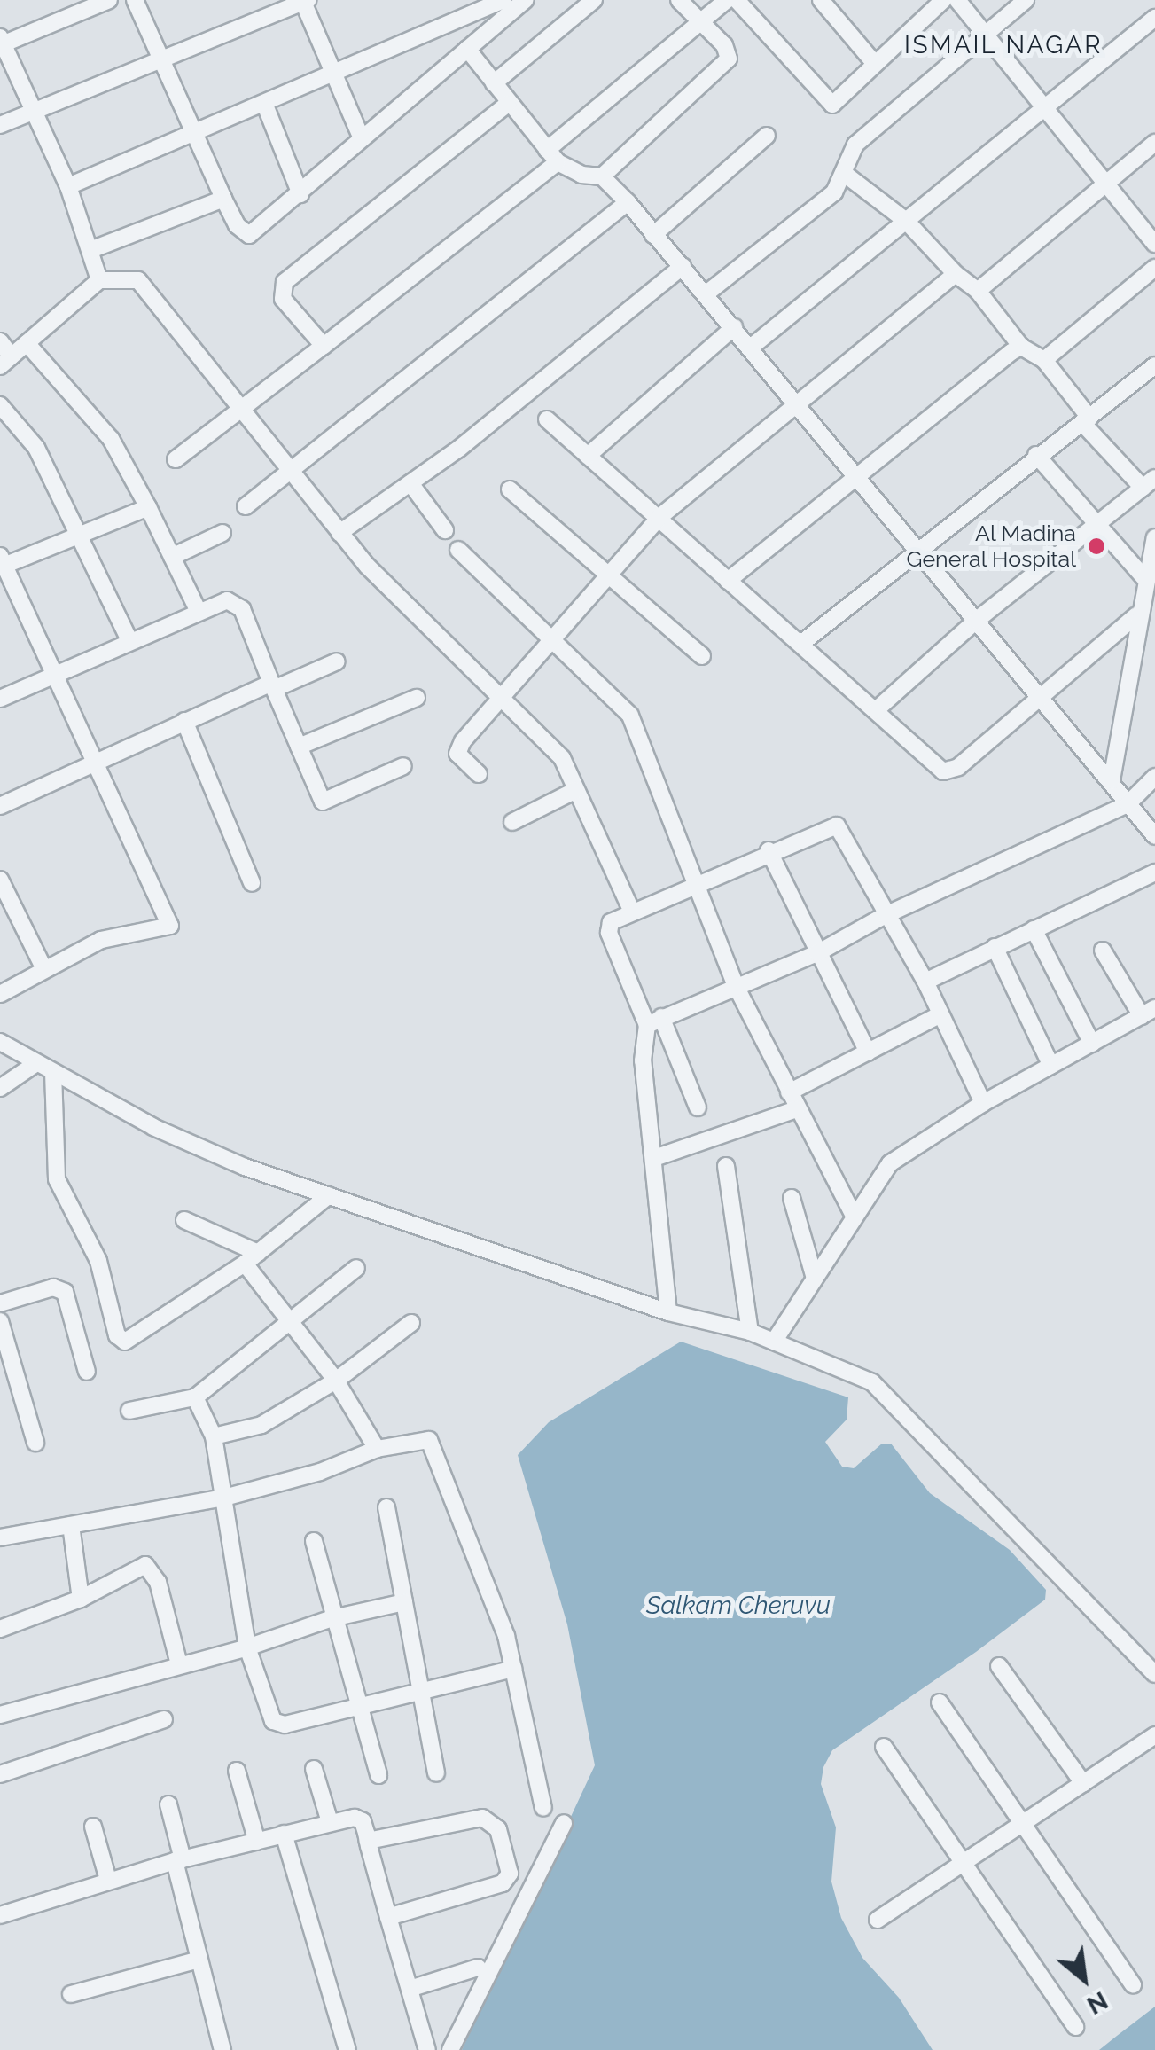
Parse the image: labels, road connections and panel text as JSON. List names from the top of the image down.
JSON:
{
  "districts": ["ISMAIL NAGAR"],
  "water": ["Salkam Cheruvu"],
  "places": ["Al Madina General Hospital"],
  "north": "bottom right"
}
